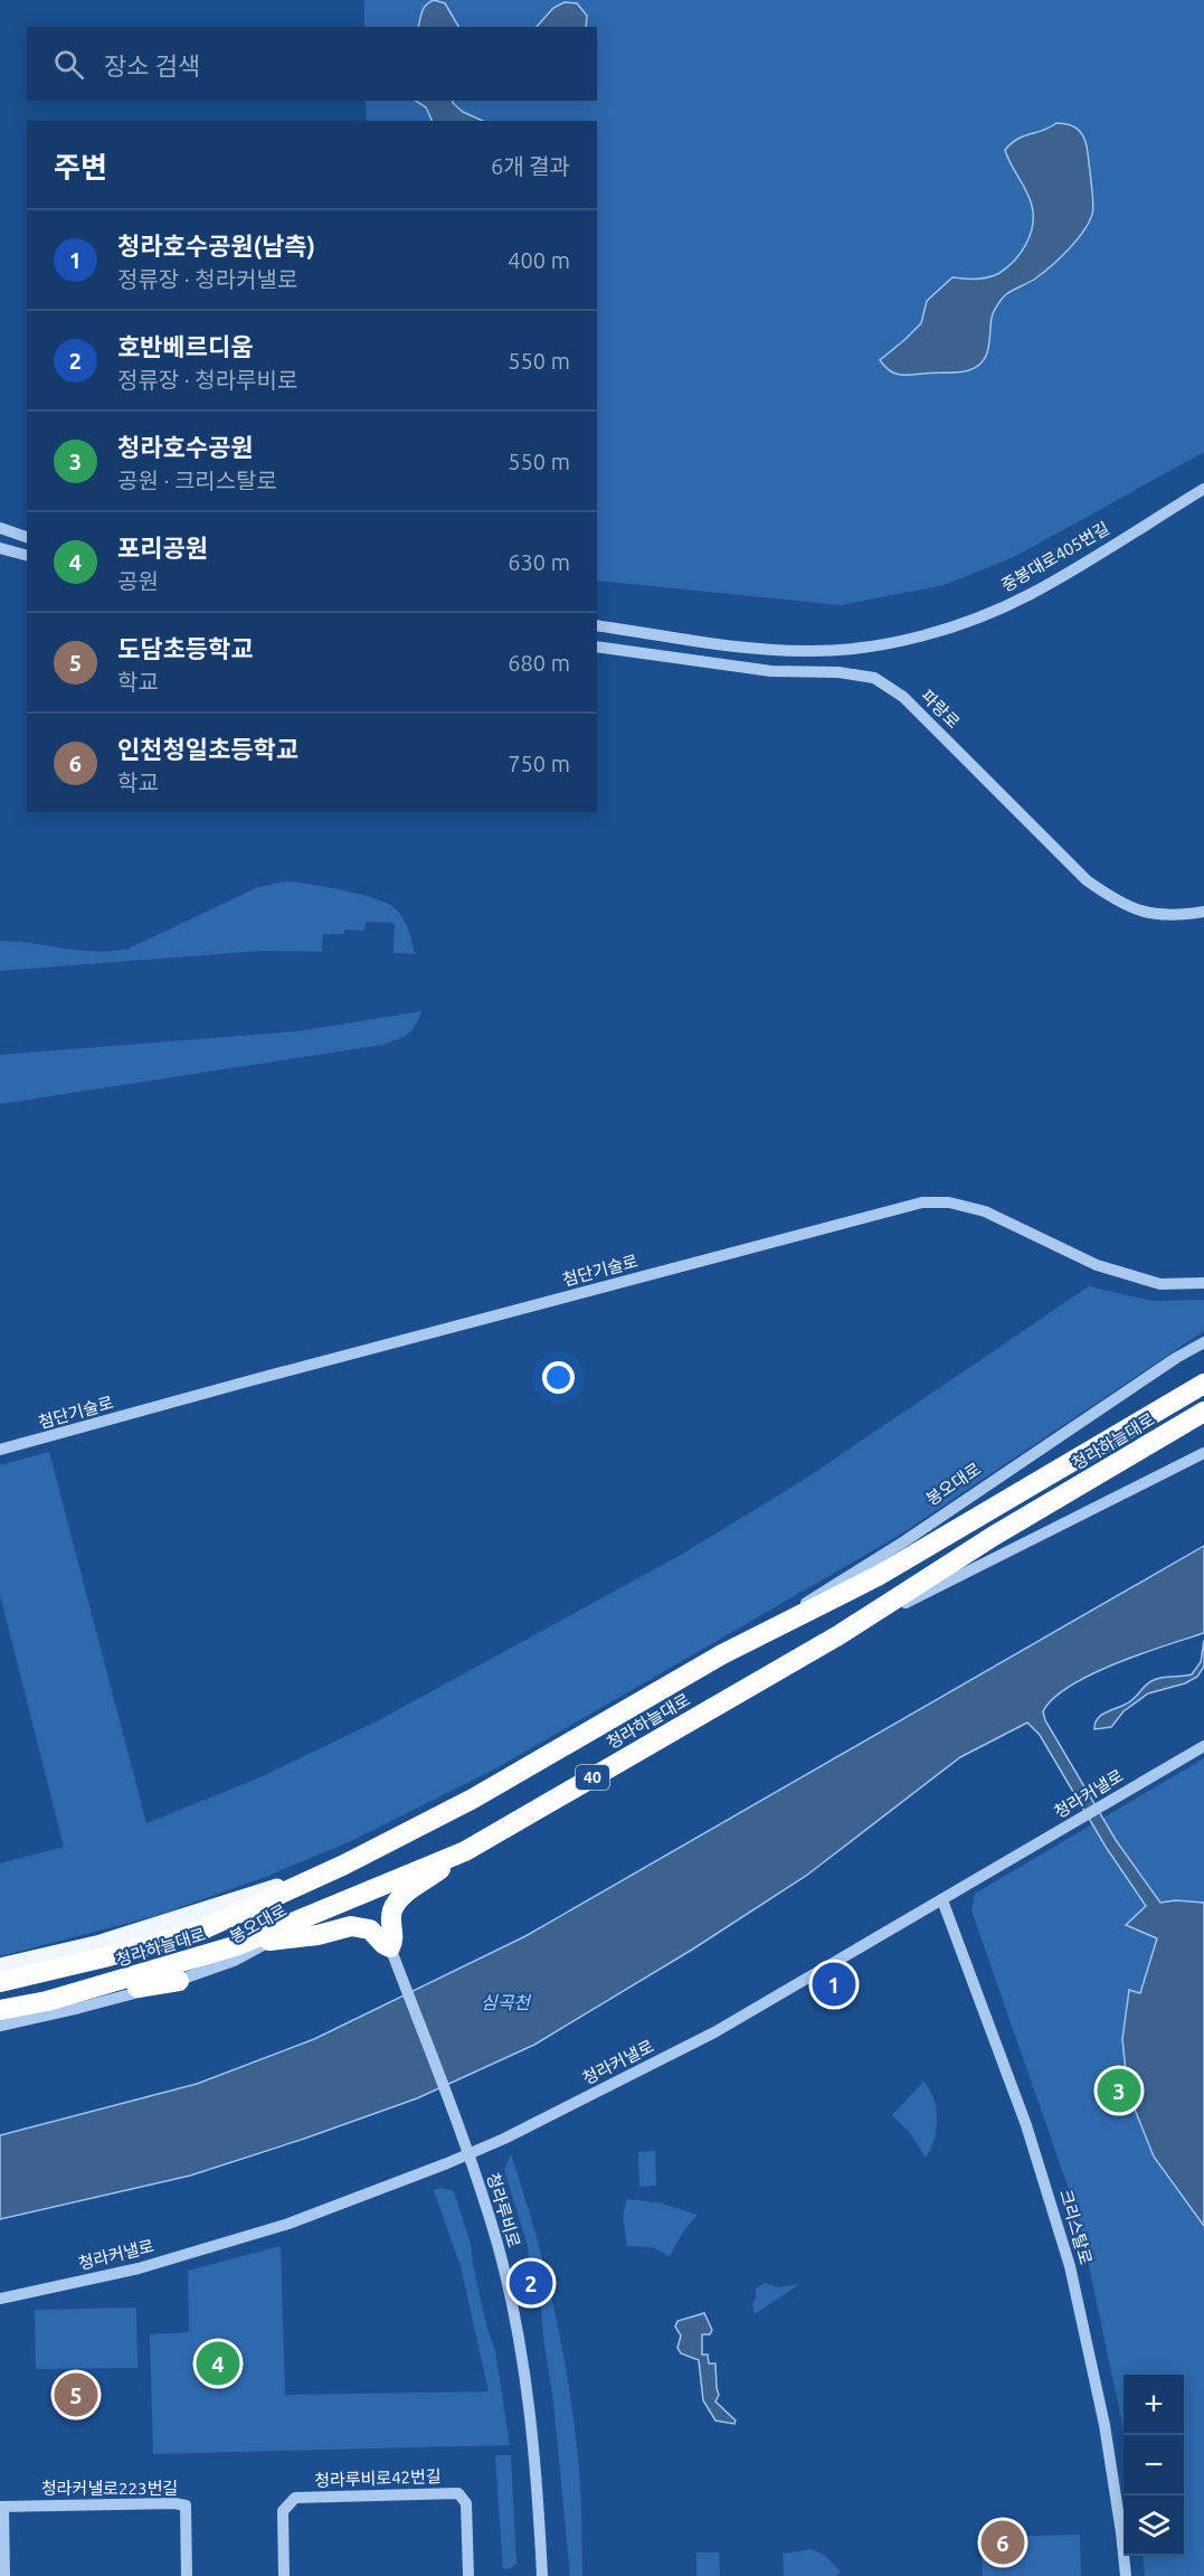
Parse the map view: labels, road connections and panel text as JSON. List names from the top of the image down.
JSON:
{
  "streets": {
    "highway": ["청라하늘대로", "40"],
    "main road": ["봉오대로"],
    "street": [
      "중봉대로405번길",
      "파랑로",
      "첨단기술로",
      "청라커낼로",
      "청라루비로",
      "크리스탈로",
      "청라루비로42번길",
      "청라커낼로223번길"
    ]
  },
  "crossings": [
    ["청라하늘대로", "봉오대로"],
    ["청라하늘대로", "40"],
    ["청라커낼로", "청라루비로"],
    ["청라커낼로", "크리스탈로"]
  ],
  "water": ["심곡천"],
  "page": {
    "search": "장소 검색",
    "heading": ["주변", "6개 결과"],
    "list": [
      {
        "mark": "1",
        "name": "청라호수공원(남측)",
        "note": "정류장 · 청라커낼로",
        "value": "400 m"
      },
      {
        "mark": "2",
        "name": "호반베르디움",
        "note": "정류장 · 청라루비로",
        "value": "550 m"
      },
      {
        "mark": "3",
        "name": "청라호수공원",
        "note": "공원 · 크리스탈로",
        "value": "550 m"
      },
      {
        "mark": "4",
        "name": "포리공원",
        "note": "공원",
        "value": "630 m"
      },
      {
        "mark": "5",
        "name": "도담초등학교",
        "note": "학교",
        "value": "680 m"
      },
      {
        "mark": "6",
        "name": "인천청일초등학교",
        "note": "학교",
        "value": "750 m"
      }
    ],
    "pins": [
      "1",
      "3",
      "2",
      "4",
      "5",
      "6"
    ],
    "map_buttons": ["+", "−"]
  }
}
